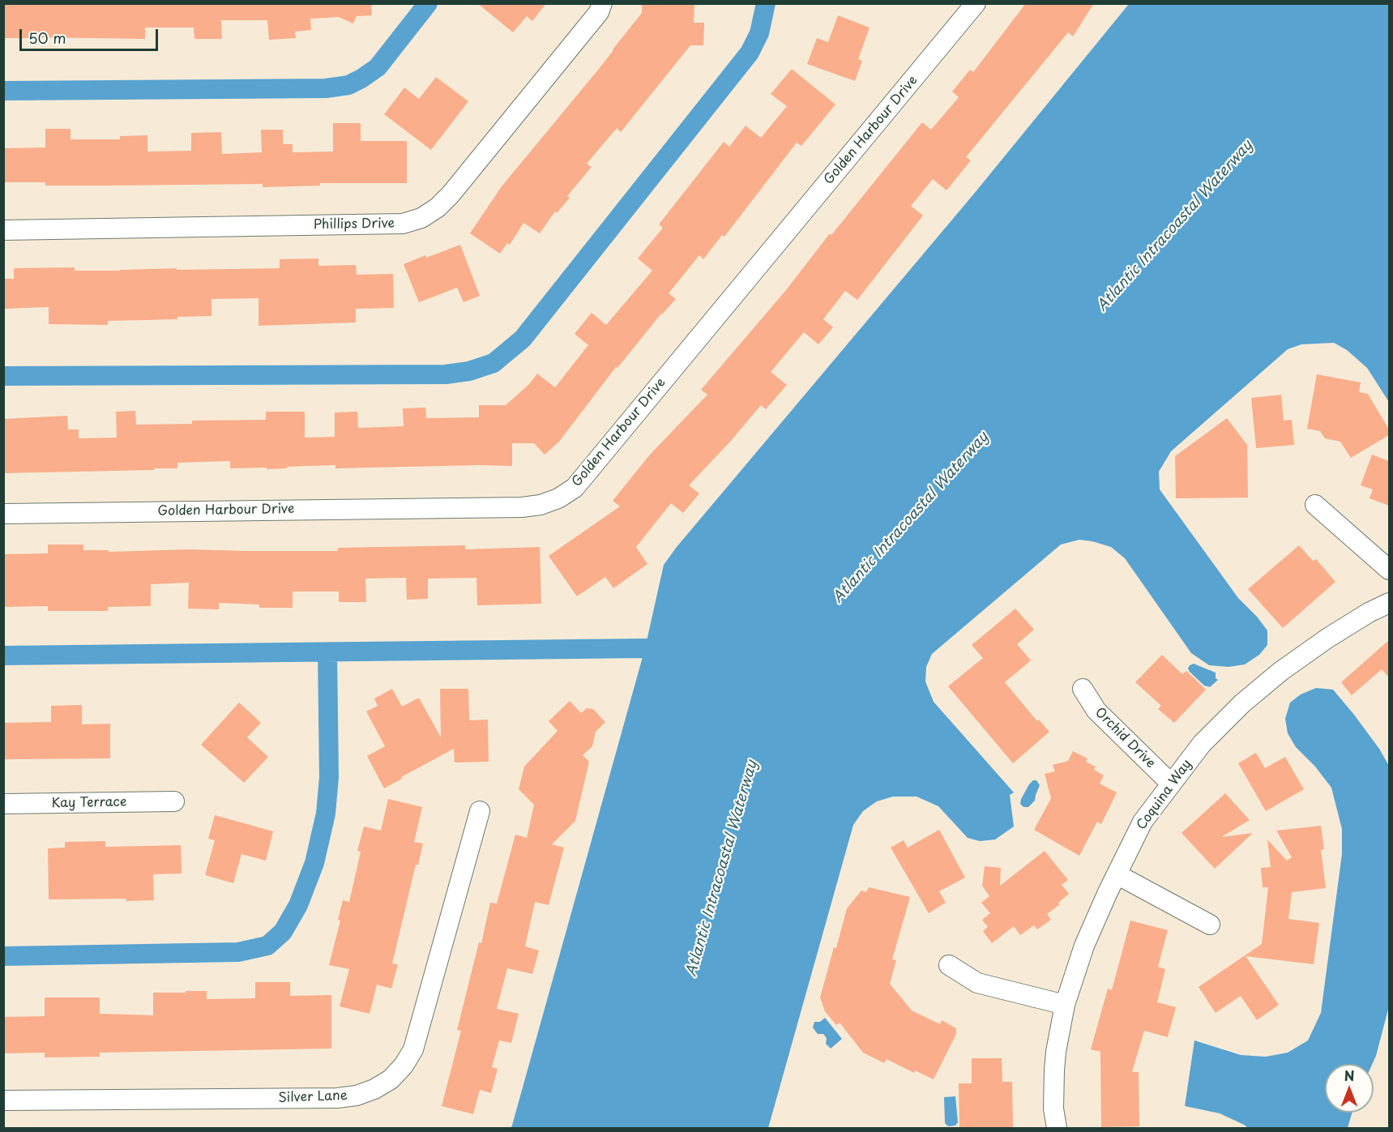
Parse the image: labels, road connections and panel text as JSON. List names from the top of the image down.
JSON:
{
  "streets": {
    "street": [
      "Golden Harbour Drive",
      "Phillips Drive",
      "Orchid Drive",
      "Coquina Way",
      "Kay Terrace",
      "Silver Lane"
    ]
  },
  "crossings": [
    ["Orchid Drive", "Coquina Way"]
  ],
  "water": ["Atlantic Intracoastal Waterway"],
  "scale_bar": "50 m",
  "north": "top"
}
